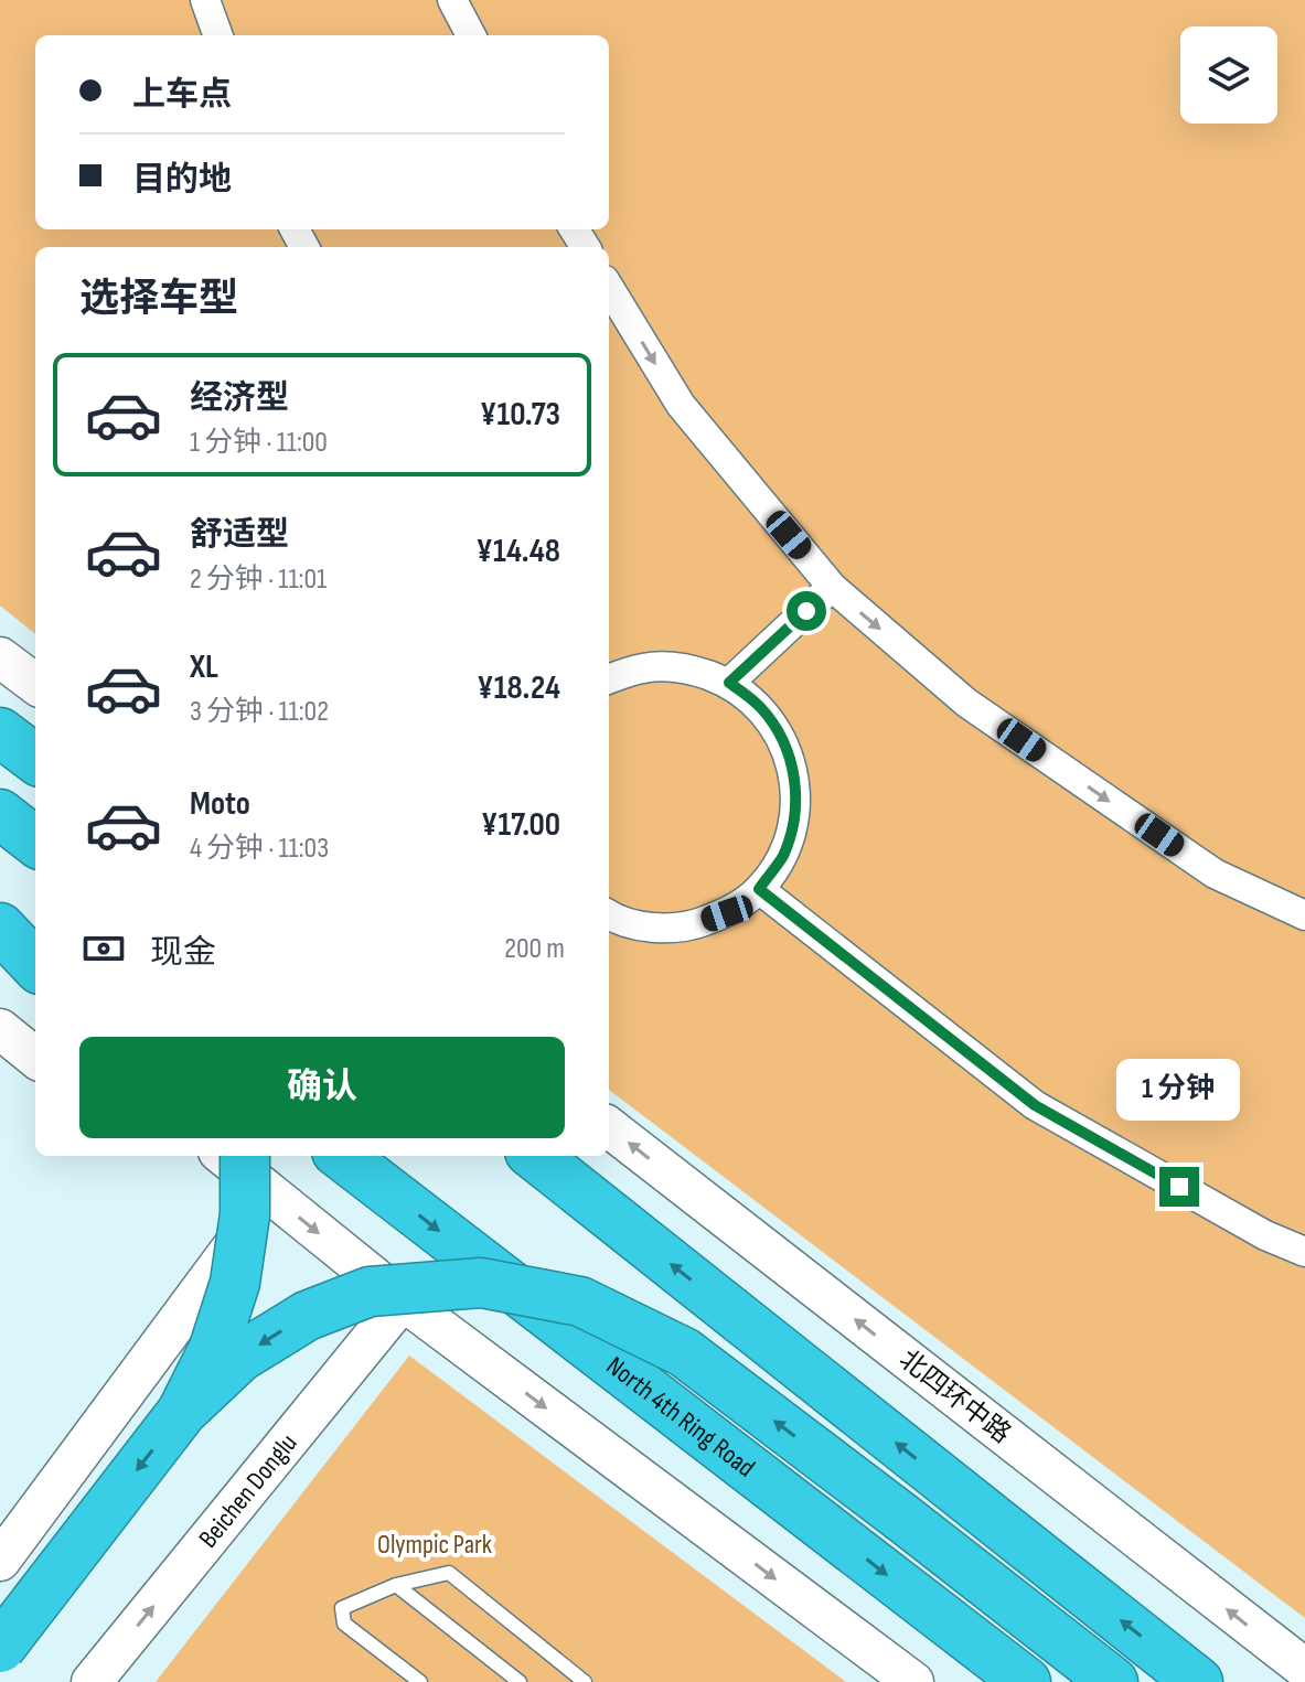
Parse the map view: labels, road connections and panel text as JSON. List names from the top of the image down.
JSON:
{
  "streets": {
    "highway": ["North 4th Ring Road"],
    "street": ["北四环中路", "Beichen Donglu"]
  },
  "parks": ["Olympic Park"],
  "page": {
    "banner": ["上车点", "目的地"],
    "heading": "选择车型",
    "list": [
      {
        "name": "经济型",
        "note": "1 分钟 · 11:00",
        "value": "¥10.73"
      },
      {
        "name": "舒适型",
        "note": "2 分钟 · 11:01",
        "value": "¥14.48"
      },
      {
        "name": "XL",
        "note": "3 分钟 · 11:02",
        "value": "¥18.24"
      },
      {
        "name": "Moto",
        "note": "4 分钟 · 11:03",
        "value": "¥17.00"
      }
    ],
    "pay": ["现金", "200 m"],
    "buttons": "确认",
    "bubble": "1 分钟"
  }
}
